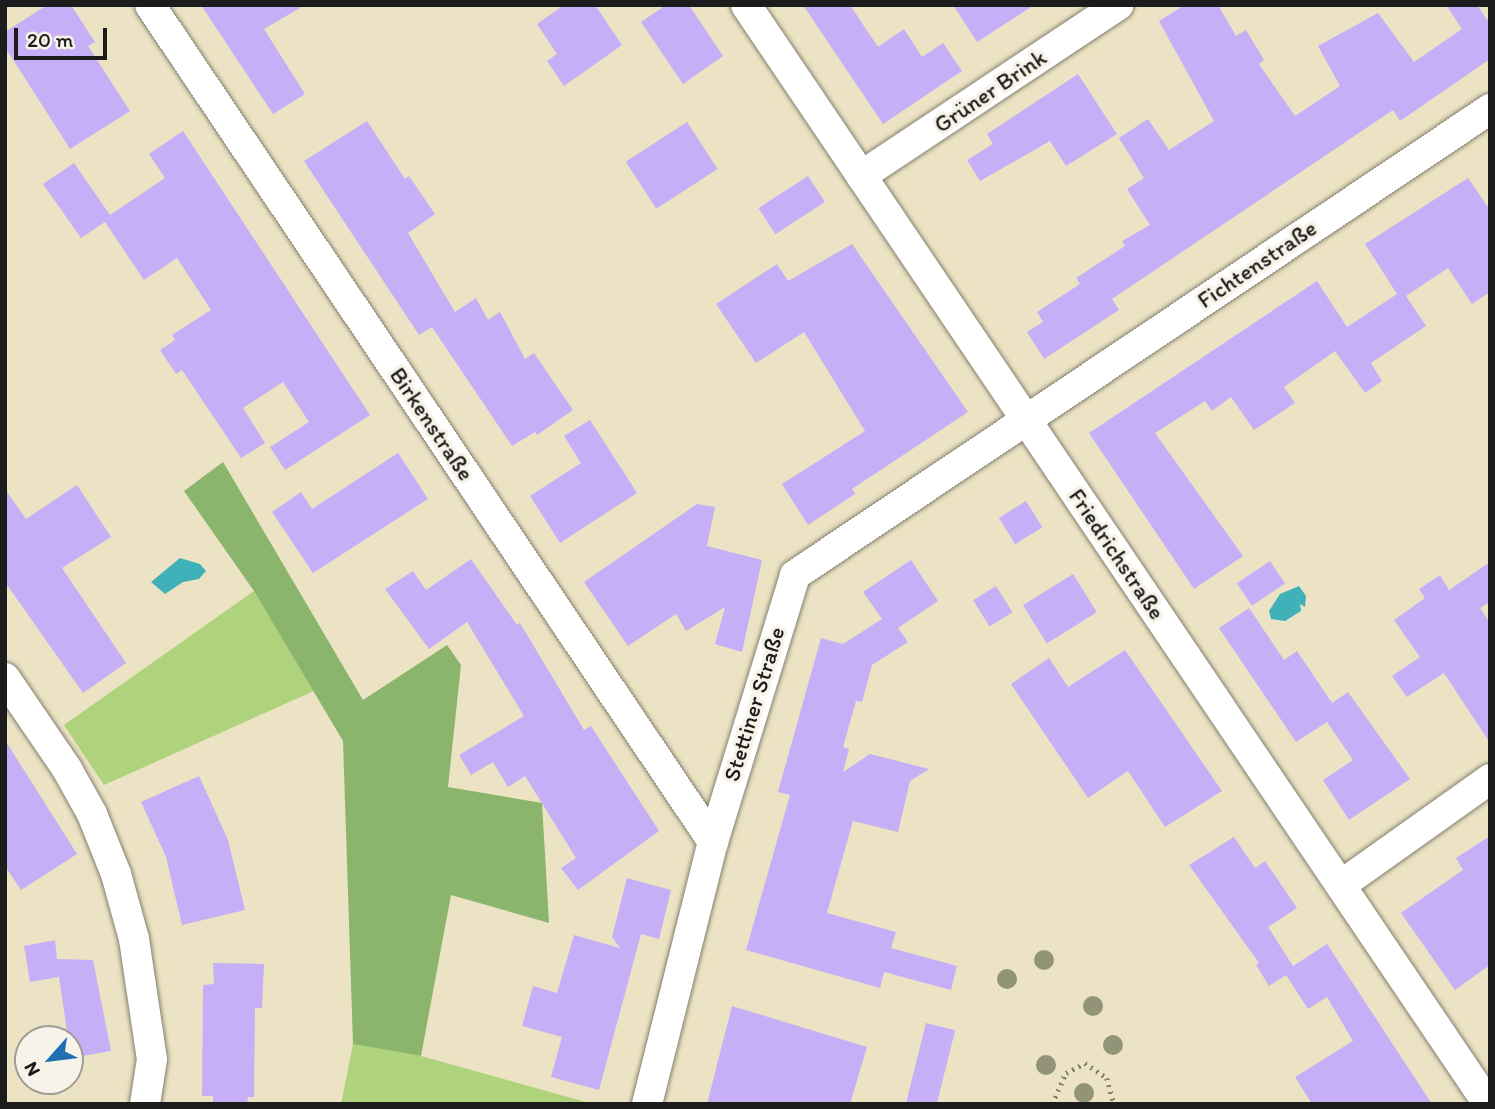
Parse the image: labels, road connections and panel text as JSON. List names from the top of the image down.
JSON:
{
  "streets": {
    "street": [
      "Grüner Brink",
      "Fichtenstraße",
      "Birkenstraße",
      "Friedrichstraße",
      "Stettiner Straße"
    ]
  },
  "crossings": [
    ["Grüner Brink", "Friedrichstraße"],
    ["Fichtenstraße", "Friedrichstraße"],
    ["Fichtenstraße", "Stettiner Straße"],
    ["Birkenstraße", "Stettiner Straße"],
    ["Friedrichstraße", "Stettiner Straße"]
  ],
  "scale_bar": "20 m",
  "north": "bottom left"
}
